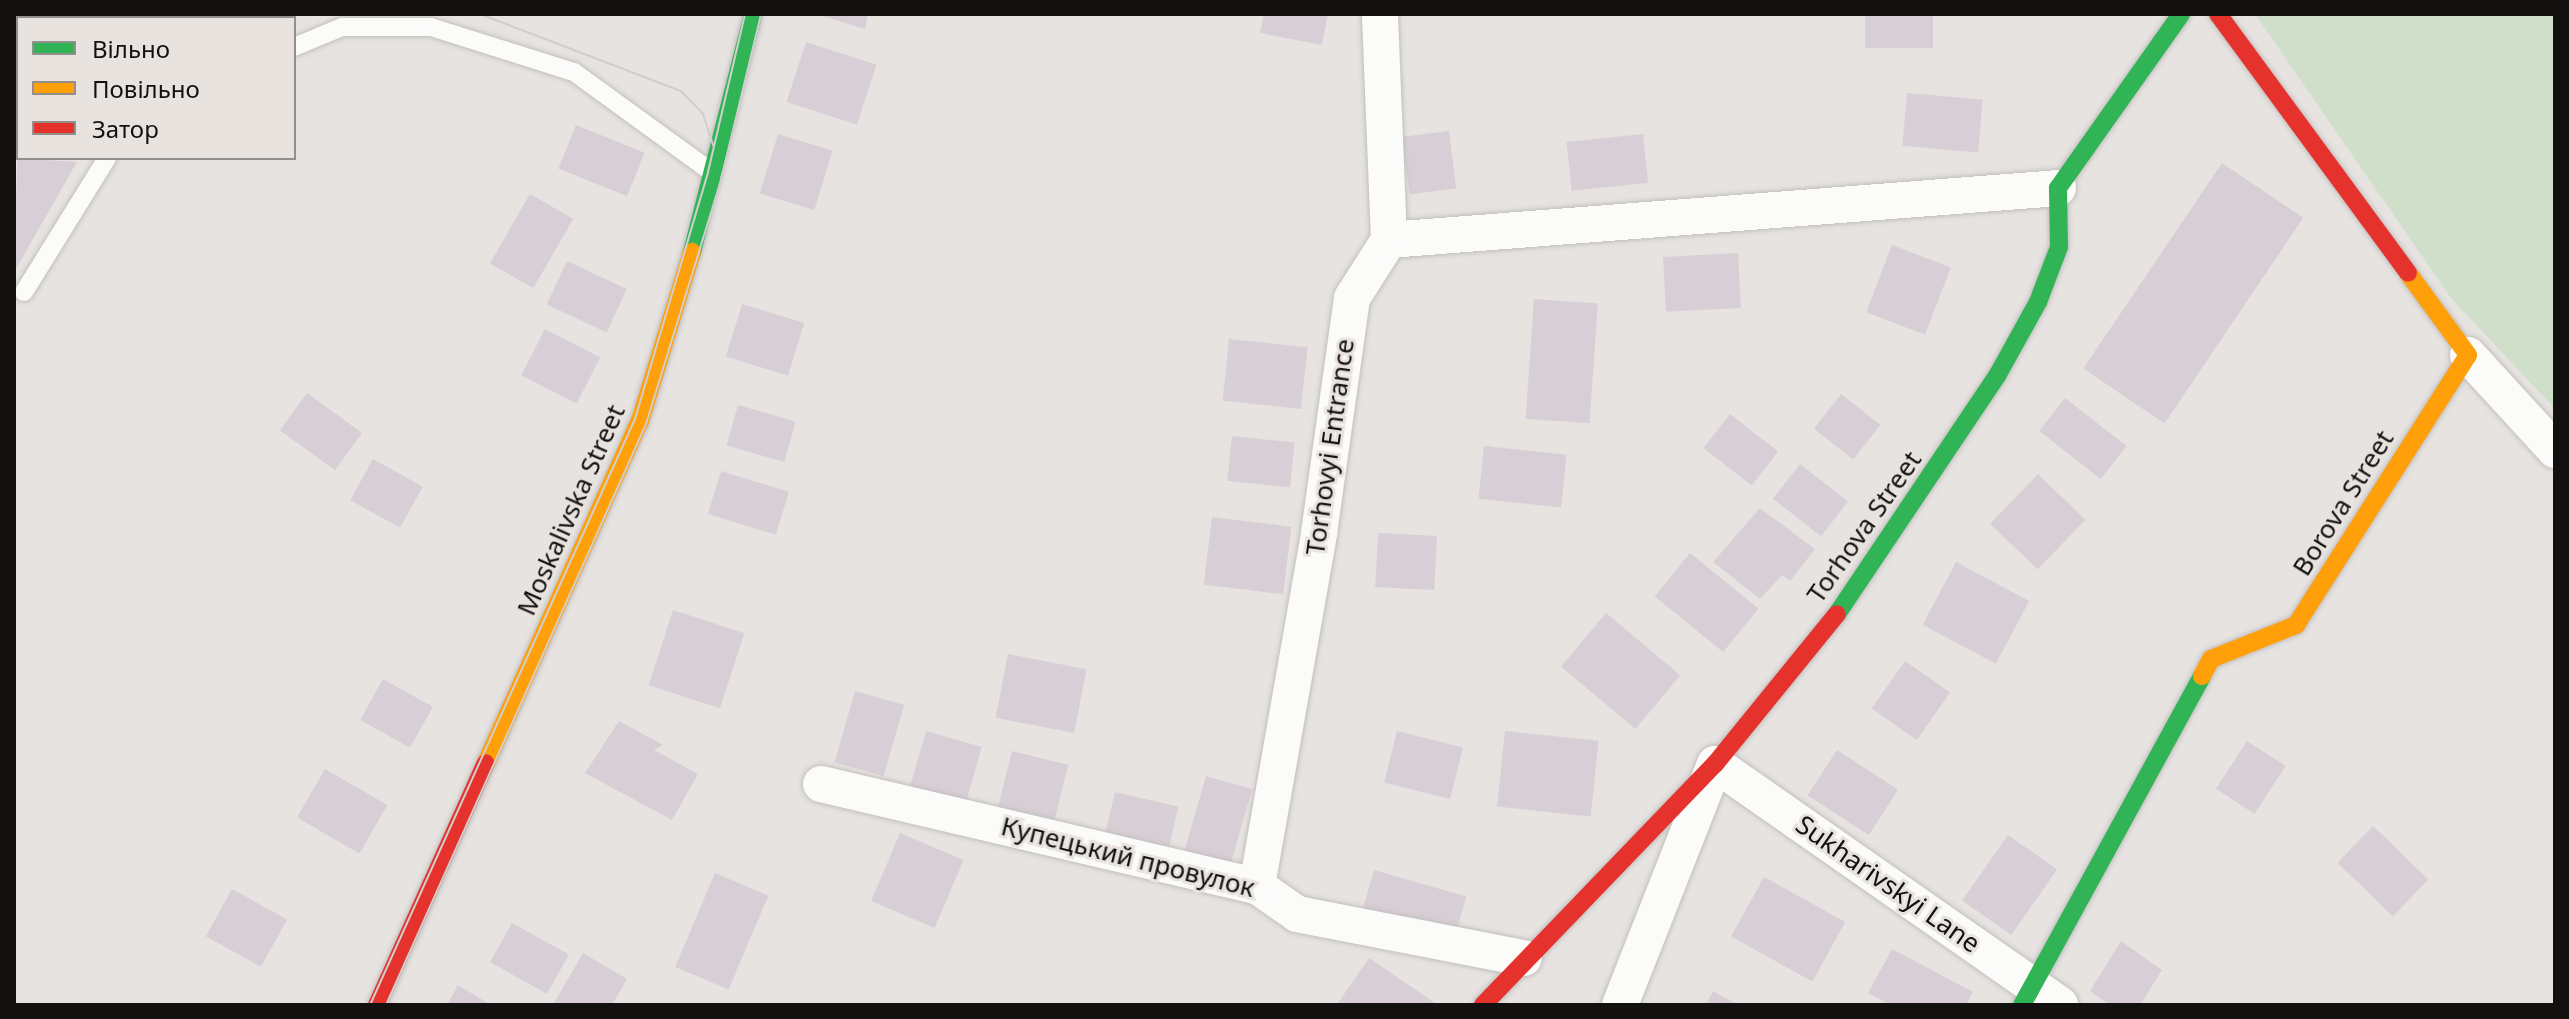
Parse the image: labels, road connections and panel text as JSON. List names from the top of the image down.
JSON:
{
  "streets": {
    "street": [
      "Torhovyi Entrance",
      "Borova Street",
      "Moskalivska Street",
      "Torhova Street",
      "Купецький провулок",
      "Sukharivskyi Lane"
    ]
  },
  "crossings": [
    ["Torhovyi Entrance", "Купецький провулок"],
    ["Borova Street", "Sukharivskyi Lane"],
    ["Torhova Street", "Купецький провулок"],
    ["Torhova Street", "Sukharivskyi Lane"]
  ],
  "legend": ["Вільно", "Повільно", "Затор"]
}
